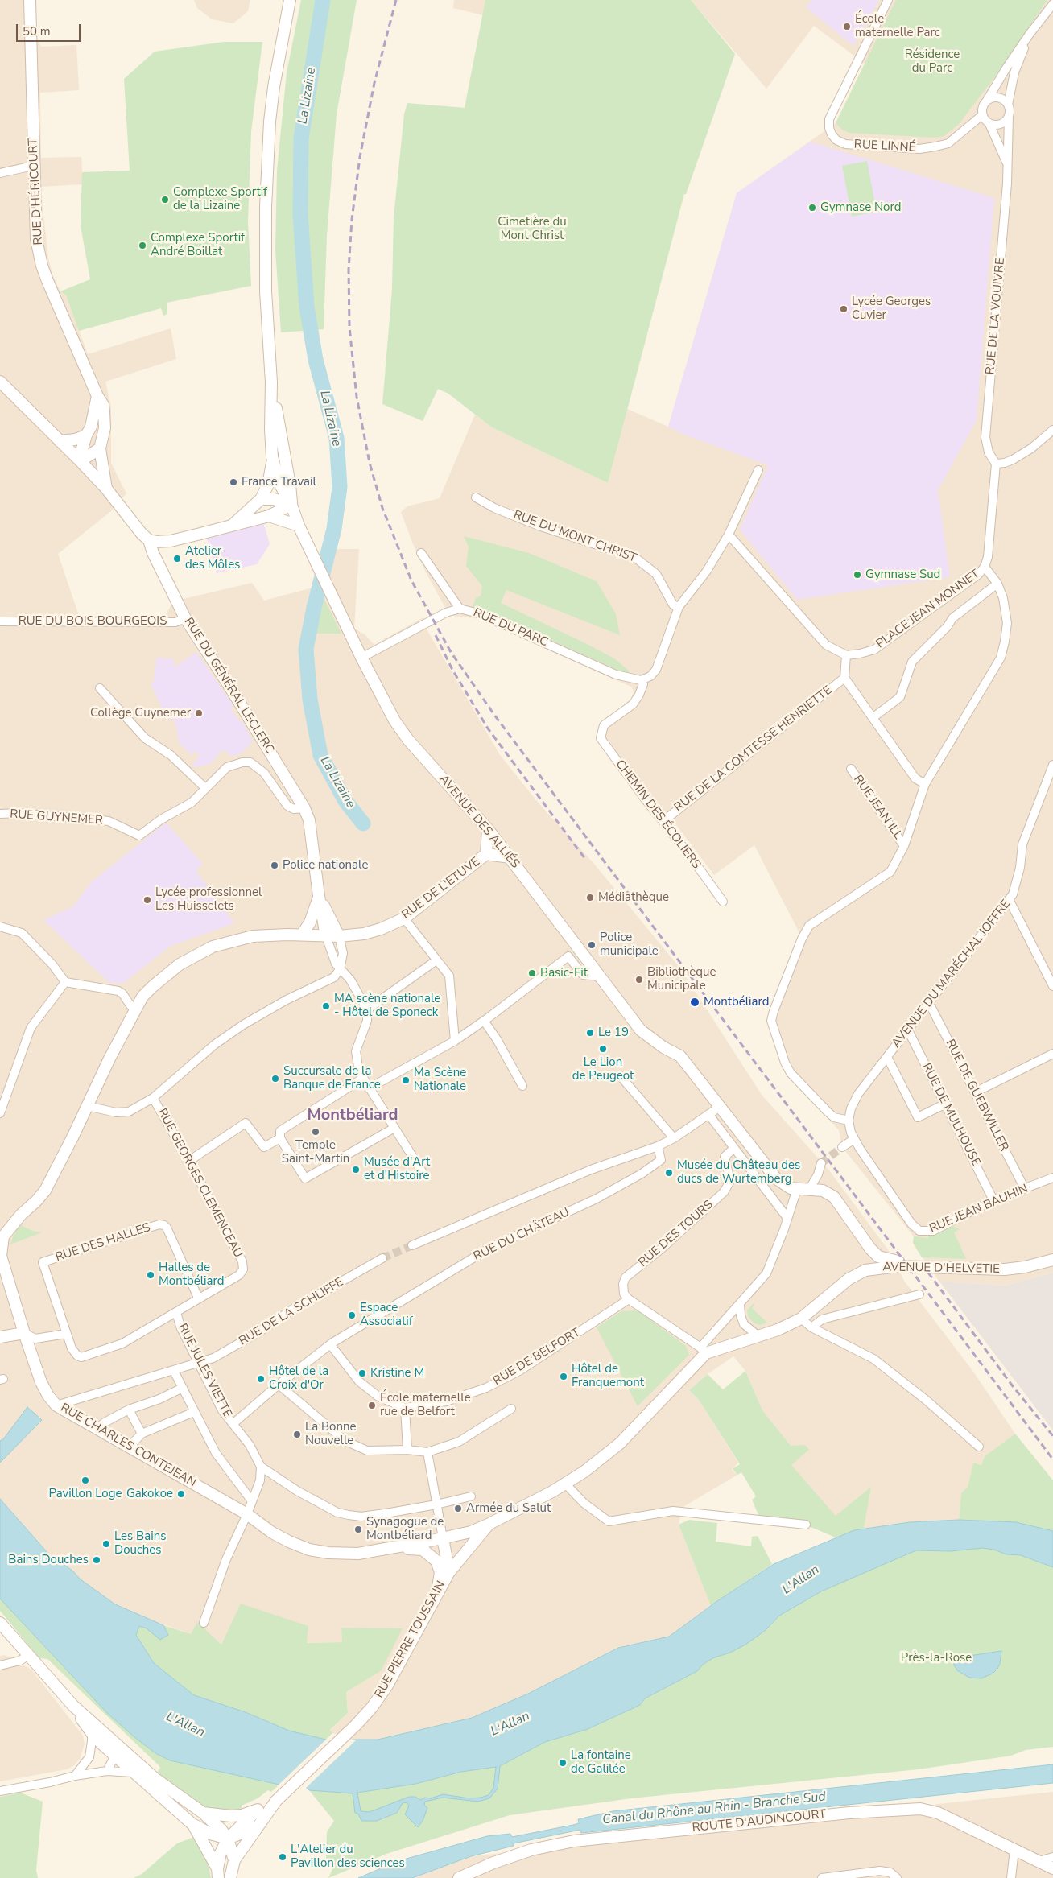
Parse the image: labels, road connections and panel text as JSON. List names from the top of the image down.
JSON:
{
  "streets": {
    "main road": [
      "RUE D'HÉRICOURT",
      "RUE DU GÉNÉRAL LECLERC",
      "AVENUE DES ALLIÉS",
      "RUE DE L'ETUVE",
      "AVENUE D'HELVETIE",
      "RUE CHARLES CONTEJEAN",
      "RUE PIERRE TOUSSAIN",
      "ROUTE D'AUDINCOURT"
    ],
    "street": [
      "RUE LINNÉ",
      "RUE DE LA VOUIVRE",
      "RUE DU MONT CHRIST",
      "PLACE JEAN MONNET",
      "RUE DU BOIS BOURGEOIS",
      "RUE DU PARC",
      "RUE DE LA COMTESSE HENRIETTE",
      "RUE JEAN ILL",
      "CHEMIN DES ÉCOLIERS",
      "RUE GUYNEMER",
      "AVENUE DU MARÉCHAL JOFFRE",
      "RUE DE GUEBWILLER",
      "RUE DE MULHOUSE",
      "RUE GEORGES CLEMENCEAU",
      "RUE JEAN BAUHIN",
      "RUE DES TOURS",
      "RUE DU CHÂTEAU",
      "RUE DES HALLES",
      "RUE DE LA SCHLIFFE",
      "RUE DE BELFORT",
      "RUE JULES VIETTE"
    ]
  },
  "crossings": [
    ["RUE LINNÉ", "RUE DE LA VOUIVRE"],
    ["RUE D'HÉRICOURT", "RUE DU GÉNÉRAL LECLERC"],
    ["RUE DU BOIS BOURGEOIS", "RUE DU GÉNÉRAL LECLERC"],
    ["RUE DU PARC", "CHEMIN DES ÉCOLIERS"],
    ["RUE DU PARC", "AVENUE DES ALLIÉS"],
    ["RUE DU GÉNÉRAL LECLERC", "RUE GUYNEMER"],
    ["RUE DU GÉNÉRAL LECLERC", "RUE DE L'ETUVE"],
    ["RUE DU GÉNÉRAL LECLERC", "RUE GEORGES CLEMENCEAU"],
    ["RUE DE LA COMTESSE HENRIETTE", "CHEMIN DES ÉCOLIERS"],
    ["AVENUE DES ALLIÉS", "RUE DE L'ETUVE"],
    ["RUE DE L'ETUVE", "RUE GEORGES CLEMENCEAU"],
    ["RUE DE L'ETUVE", "RUE CHARLES CONTEJEAN"],
    ["AVENUE DU MARÉCHAL JOFFRE", "RUE DE GUEBWILLER"],
    ["AVENUE DU MARÉCHAL JOFFRE", "RUE DE MULHOUSE"],
    ["RUE DE GUEBWILLER", "RUE JEAN BAUHIN"],
    ["RUE DE MULHOUSE", "RUE JEAN BAUHIN"],
    ["RUE GEORGES CLEMENCEAU", "RUE DES HALLES"],
    ["RUE DES TOURS", "RUE DE BELFORT"],
    ["RUE DES HALLES", "RUE JULES VIETTE"],
    ["RUE DE LA SCHLIFFE", "RUE JULES VIETTE"],
    ["RUE DE LA SCHLIFFE", "RUE CHARLES CONTEJEAN"]
  ],
  "districts": ["Montbéliard"],
  "water": ["La Lizaine", "L'Allan", "Canal du Rhône au Rhin - Branche Sud"],
  "parks": ["Résidence du Parc", "Cimetière du Mont Christ", "Près-la-Rose"],
  "places": [
    "École maternelle Parc",
    "Complexe Sportif de la Lizaine",
    "Gymnase Nord",
    "Complexe Sportif André Boillat",
    "Lycée Georges Cuvier",
    "France Travail",
    "Atelier des Môles",
    "Gymnase Sud",
    "Collège Guynemer",
    "Police nationale",
    "Médiathèque",
    "Lycée professionnel Les Huisselets",
    "Police municipale",
    "Basic-Fit",
    "Bibliothèque Municipale",
    "Montbéliard",
    "MA scène nationale - Hôtel de Sponeck",
    "Le 19",
    "Le Lion de Peugeot",
    "Succursale de la Banque de France",
    "Ma Scène Nationale",
    "Temple Saint-Martin",
    "Musée d'Art et d'Histoire",
    "Musée du Château des ducs de Wurtemberg",
    "Halles de Montbéliard",
    "Espace Associatif",
    "Kristine M",
    "Hôtel de Franquemont",
    "Hôtel de la Croix d'Or",
    "École maternelle rue de Belfort",
    "La Bonne Nouvelle",
    "Pavillon Loge",
    "Gakokoe",
    "Armée du Salut",
    "Synagogue de Montbéliard",
    "Les Bains Douches",
    "Bains Douches",
    "La fontaine de Galilée",
    "L'Atelier du Pavillon des sciences"
  ],
  "scale_bar": "50 m"
}
